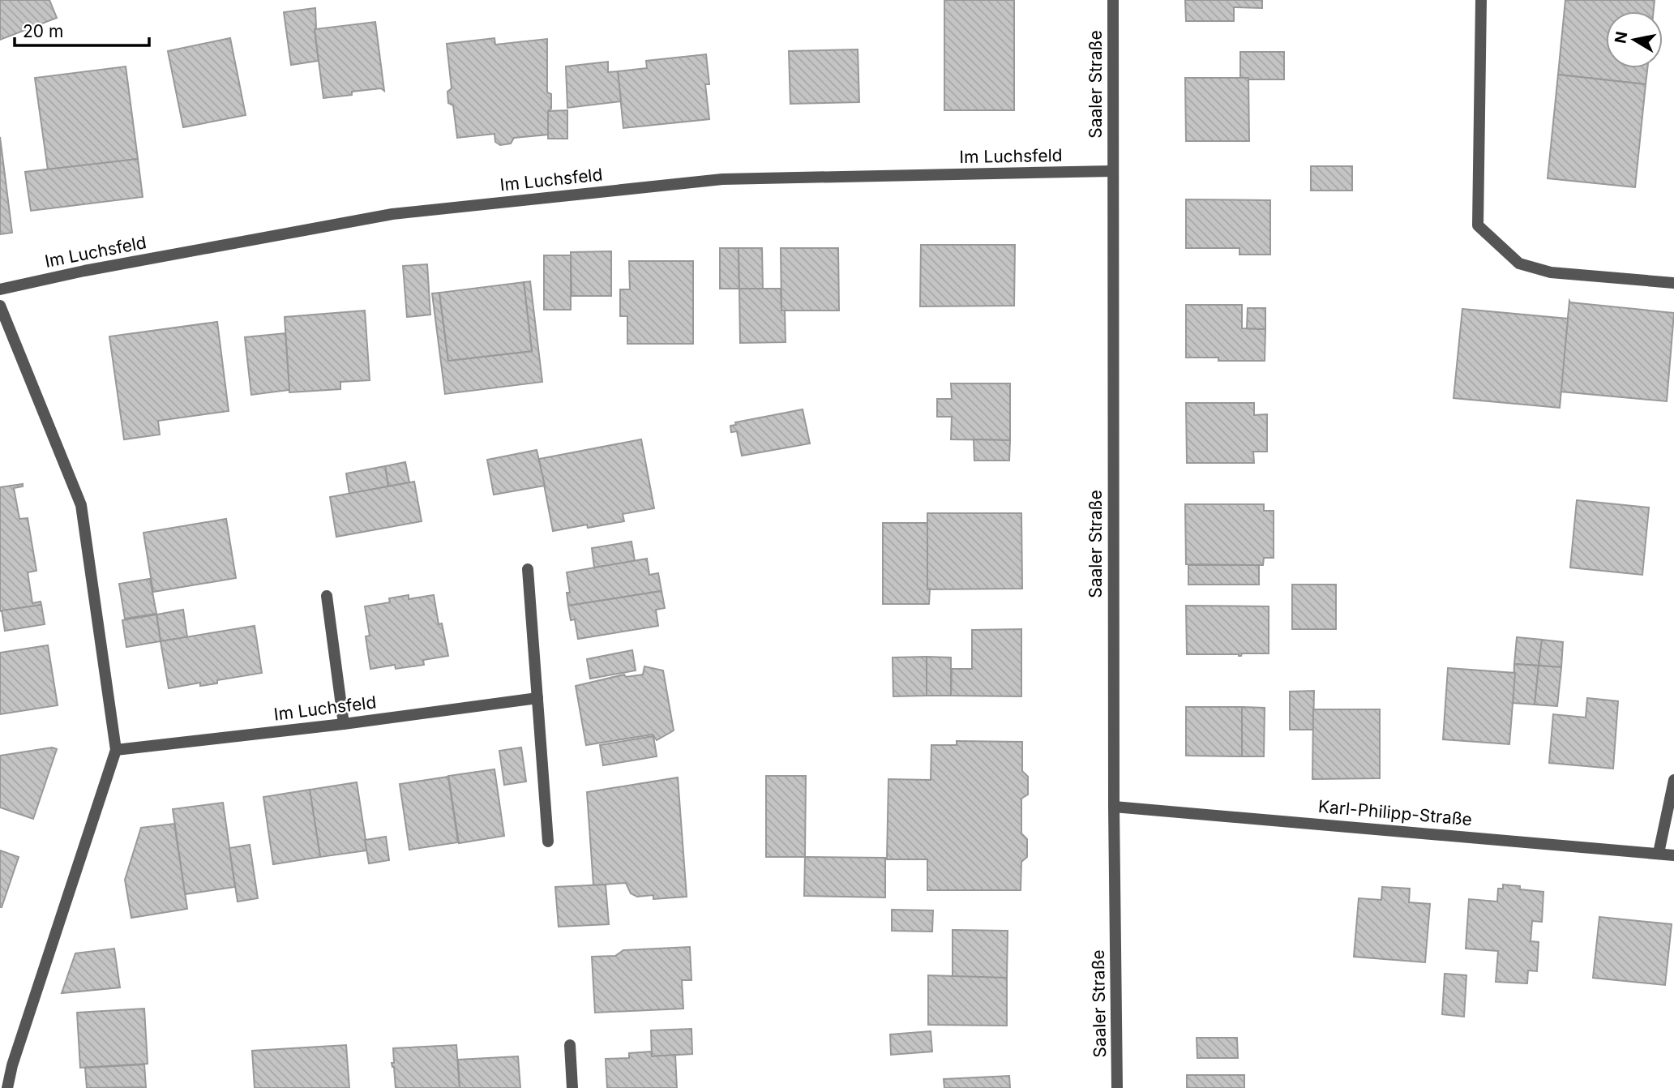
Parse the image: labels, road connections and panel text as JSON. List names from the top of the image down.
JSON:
{
  "streets": {
    "street": ["Saaler Straße", "Im Luchsfeld", "Karl-Philipp-Straße"]
  },
  "crossings": [
    ["Saaler Straße", "Im Luchsfeld"],
    ["Saaler Straße", "Karl-Philipp-Straße"]
  ],
  "scale_bar": "20 m",
  "north": "left"
}
